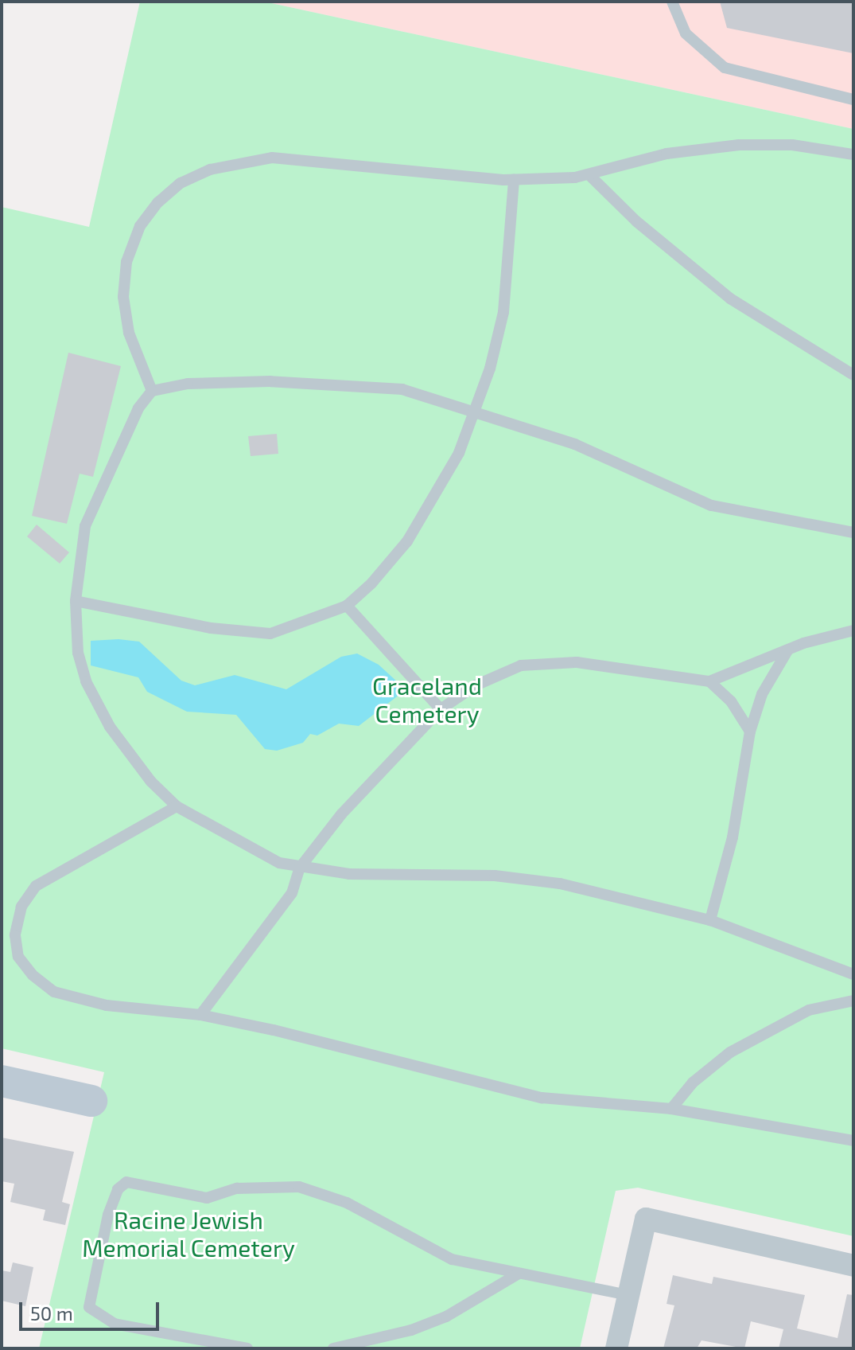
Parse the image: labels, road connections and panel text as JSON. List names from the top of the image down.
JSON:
{
  "parks": ["Graceland Cemetery", "Racine Jewish Memorial Cemetery"],
  "scale_bar": "50 m"
}
